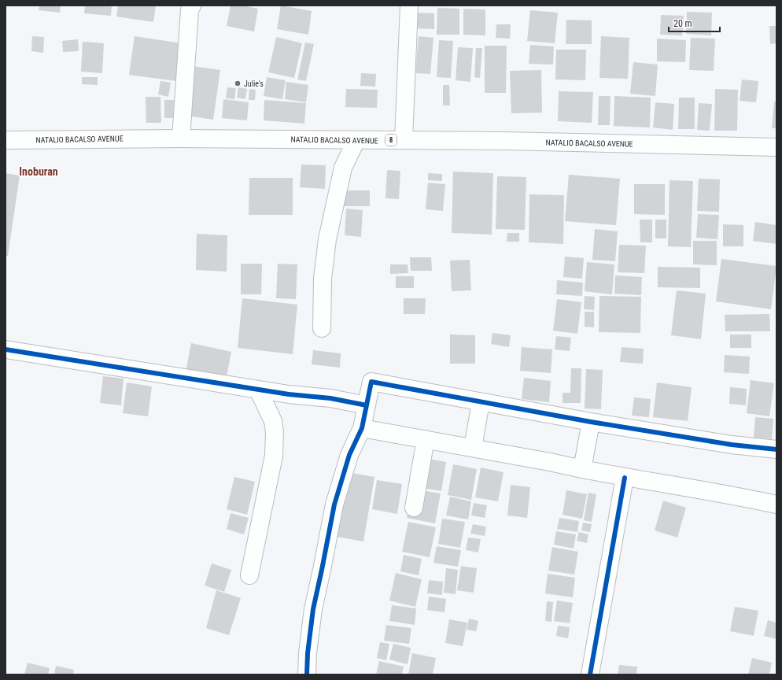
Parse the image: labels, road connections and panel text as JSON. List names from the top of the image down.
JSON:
{
  "streets": {
    "main road": ["NATALIO BACALSO AVENUE", "8"]
  },
  "districts": ["Inoburan"],
  "places": ["Julie's"],
  "scale_bar": "20 m"
}
